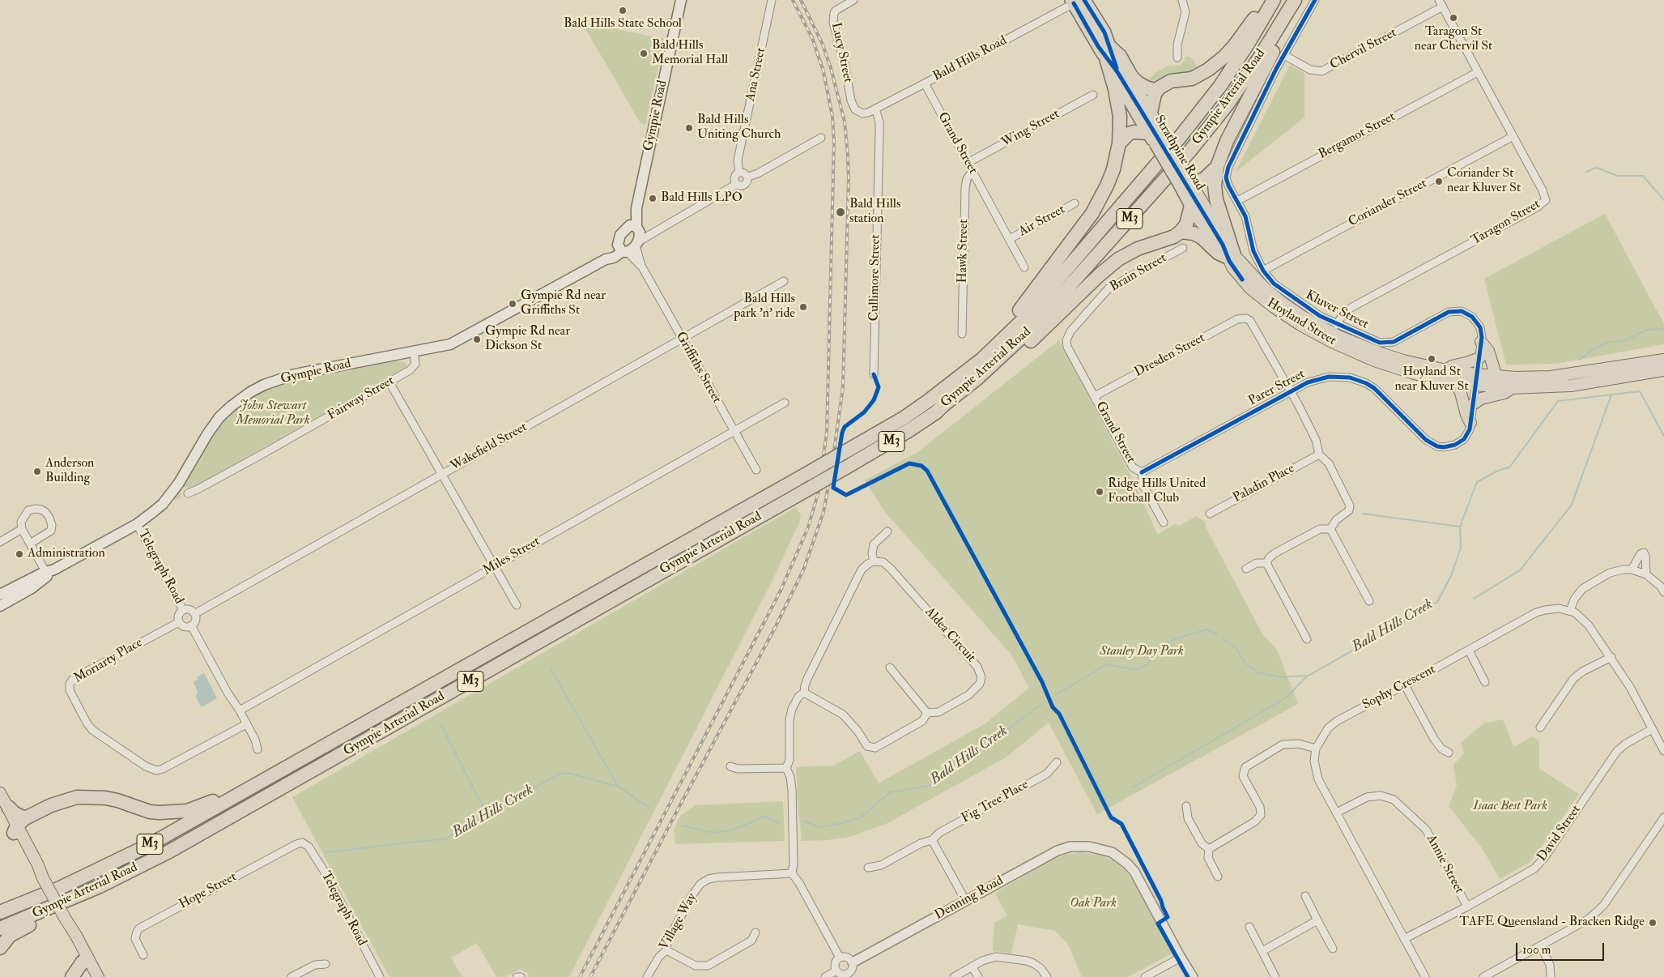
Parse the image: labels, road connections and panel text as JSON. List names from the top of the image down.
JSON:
{
  "streets": {
    "highway": ["Gympie Arterial Road", "Strathpine Road", "M3"],
    "main road": ["Gympie Road", "Hoyland Street"],
    "street": [
      "Chervil Street",
      "Lucy Street",
      "Bald Hills Road",
      "Ana Street",
      "Wing Street",
      "Bergamot Street",
      "Grand Street",
      "Coriander Street",
      "Air Street",
      "Taragon Street",
      "Hawk Street",
      "Brain Street",
      "Cullimore Street",
      "Kluver Street",
      "Dresden Street",
      "Griffiths Street",
      "Parer Street",
      "Fairway Street",
      "Wakefield Street",
      "Paladin Place",
      "Miles Street",
      "Telegraph Road",
      "Aldea Circuit",
      "Moriarty Place",
      "Sophy Crescent",
      "Fig Tree Place",
      "David Street",
      "Annie Street",
      "Hope Street",
      "Denning Road",
      "Village Way"
    ]
  },
  "crossings": [
    ["Chervil Street", "Taragon Street"],
    ["Chervil Street", "Kluver Street"],
    ["Lucy Street", "Bald Hills Road"],
    ["Bald Hills Road", "Grand Street"],
    ["Bald Hills Road", "Strathpine Road"],
    ["Bald Hills Road", "Cullimore Street"],
    ["Gympie Road", "Griffiths Street"],
    ["Gympie Road", "Fairway Street"],
    ["Gympie Road", "Telegraph Road"],
    ["Wing Street", "Grand Street"],
    ["Bergamot Street", "Taragon Street"],
    ["Bergamot Street", "Kluver Street"],
    ["Grand Street", "Air Street"],
    ["Grand Street", "Hawk Street"],
    ["Grand Street", "Brain Street"],
    ["Grand Street", "Dresden Street"],
    ["Grand Street", "Parer Street"],
    ["Strathpine Road", "Hoyland Street"],
    ["Coriander Street", "Taragon Street"],
    ["Coriander Street", "Kluver Street"],
    ["Taragon Street", "Kluver Street"],
    ["Kluver Street", "Hoyland Street"],
    ["Kluver Street", "Parer Street"],
    ["Hoyland Street", "Parer Street"],
    ["Dresden Street", "Parer Street"],
    ["Griffiths Street", "Wakefield Street"],
    ["Griffiths Street", "Miles Street"],
    ["Wakefield Street", "Telegraph Road"],
    ["Wakefield Street", "Moriarty Place"],
    ["Telegraph Road", "Moriarty Place"],
    ["Telegraph Road", "Hope Street"],
    ["Sophy Crescent", "David Street"],
    ["David Street", "Annie Street"]
  ],
  "water": ["Bald Hills Creek"],
  "parks": [
    "John Stewart Memorial Park",
    "Stanley Day Park",
    "Isaac Best Park",
    "Oak Park"
  ],
  "places": [
    "Bald Hills State School",
    "Taragon St near Chervil St",
    "Bald Hills Memorial Hall",
    "Bald Hills Uniting Church",
    "Coriander St near Kluver St",
    "Bald Hills LPO",
    "Bald Hills station",
    "Gympie Rd near Griffiths St",
    "Bald Hills park 'n' ride",
    "Gympie Rd near Dickson St",
    "Hoyland St near Kluver St",
    "Anderson Building",
    "Ridge Hills United Football Club",
    "Administration",
    "TAFE Queensland - Bracken Ridge"
  ],
  "scale_bar": "100 m"
}
